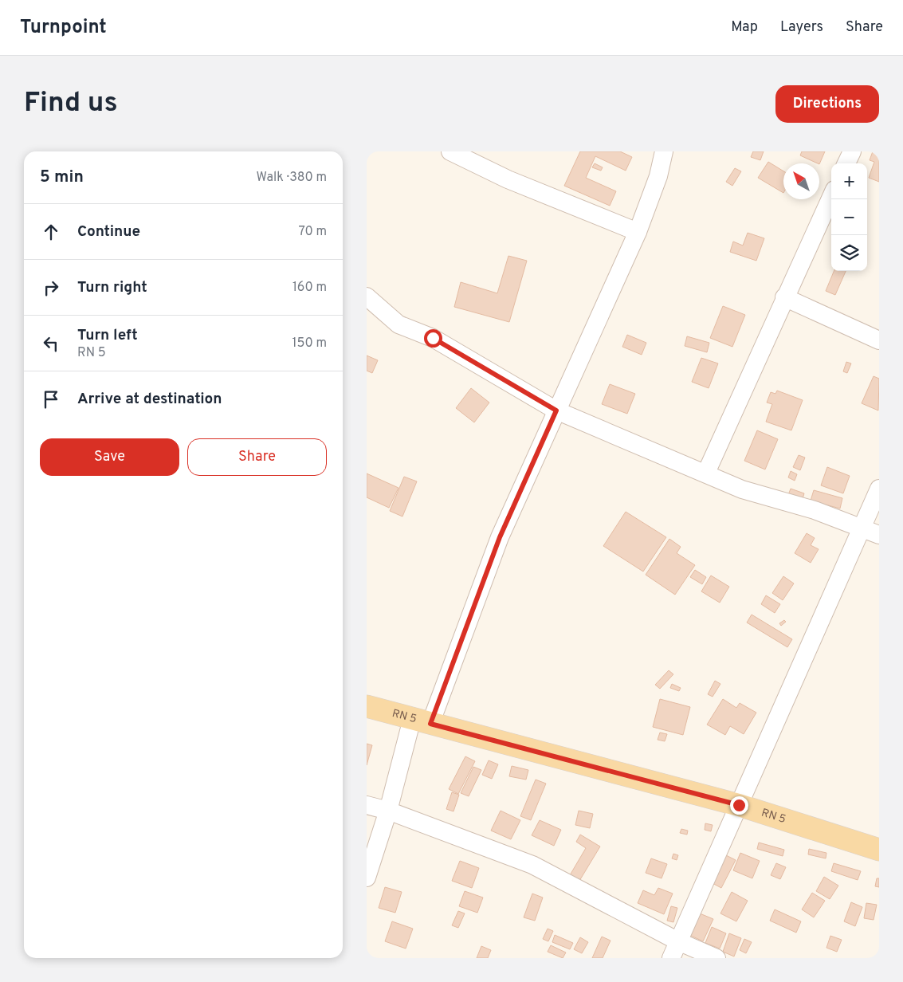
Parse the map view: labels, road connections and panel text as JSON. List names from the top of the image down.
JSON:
{
  "streets": {
    "main road": ["RN 5"]
  },
  "north": "top left",
  "page": {
    "header": "Turnpoint",
    "nav": ["Map", "Layers", "Share"],
    "buttons": [
      "Directions",
      ["Save", "Share"]
    ],
    "title": "Find us",
    "heading": ["5 min", "Walk · 380 m"],
    "map_buttons": ["+", "−"],
    "list": [
      ["Continue", "70 m"],
      ["Turn right", "160 m"],
      ["Turn left", "RN 5", "150 m"],
      "Arrive at destination"
    ]
  }
}
